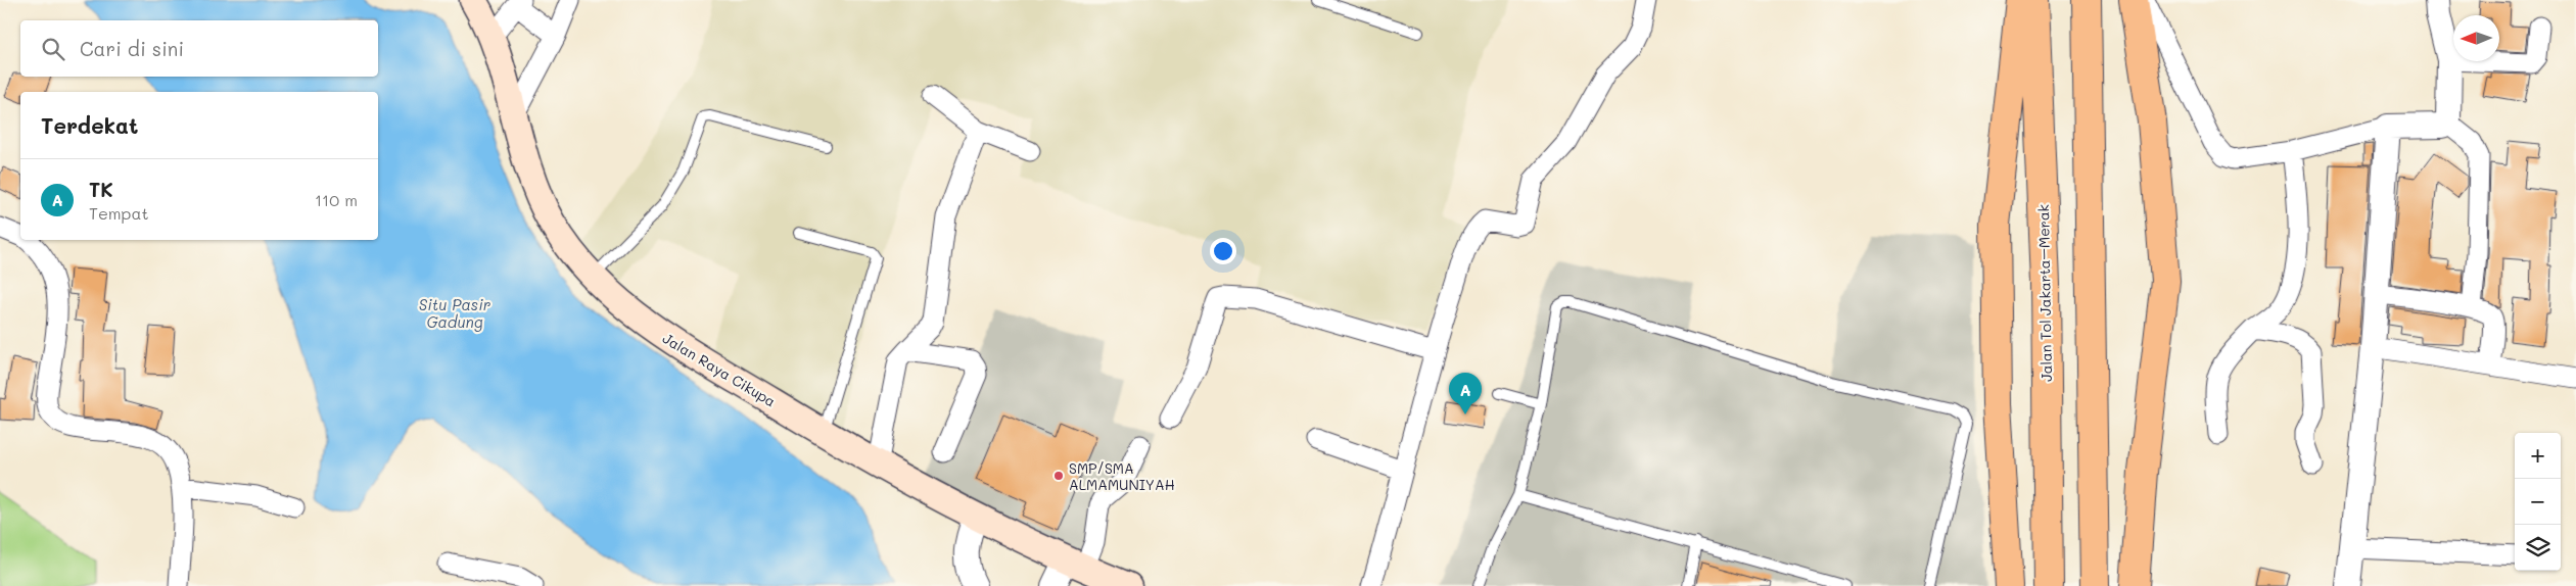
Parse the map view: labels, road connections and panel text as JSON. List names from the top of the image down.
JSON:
{
  "streets": {
    "highway": ["Jalan Tol Jakarta–Merak"],
    "main road": ["Jalan Raya Cikupa"]
  },
  "water": ["Situ Pasir Gadung"],
  "places": ["SMP/SMA ALMAMUNIYAH"],
  "north": "left",
  "page": {
    "search": "Cari di sini",
    "heading": "Terdekat",
    "list": [
      {
        "mark": "A",
        "name": "TK",
        "note": "Tempat",
        "value": "110 m"
      }
    ],
    "pins": "A",
    "map_buttons": ["+", "−"]
  }
}
